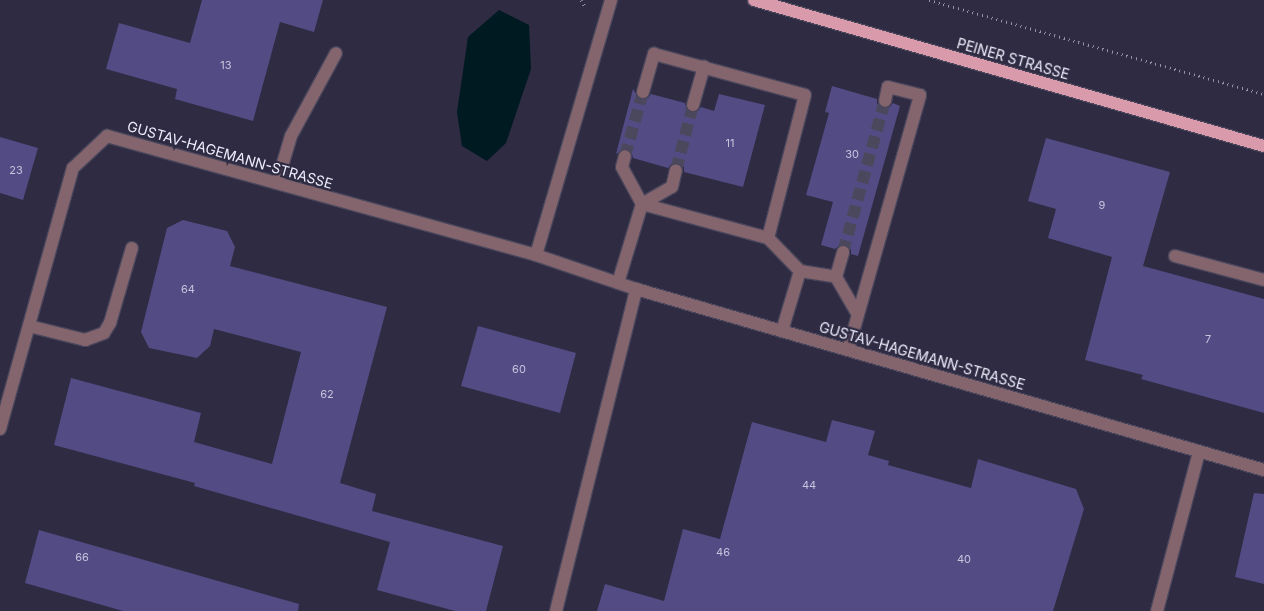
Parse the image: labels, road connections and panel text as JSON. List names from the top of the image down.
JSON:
{
  "streets": {
    "main road": ["PEINER STRASSE"],
    "street": ["GUSTAV-HAGEMANN-STRASSE"]
  },
  "house_numbers": [
    "13",
    "11",
    "30",
    "23",
    "9",
    "64",
    "7",
    "60",
    "62",
    "44",
    "46",
    "66",
    "40"
  ]
}
